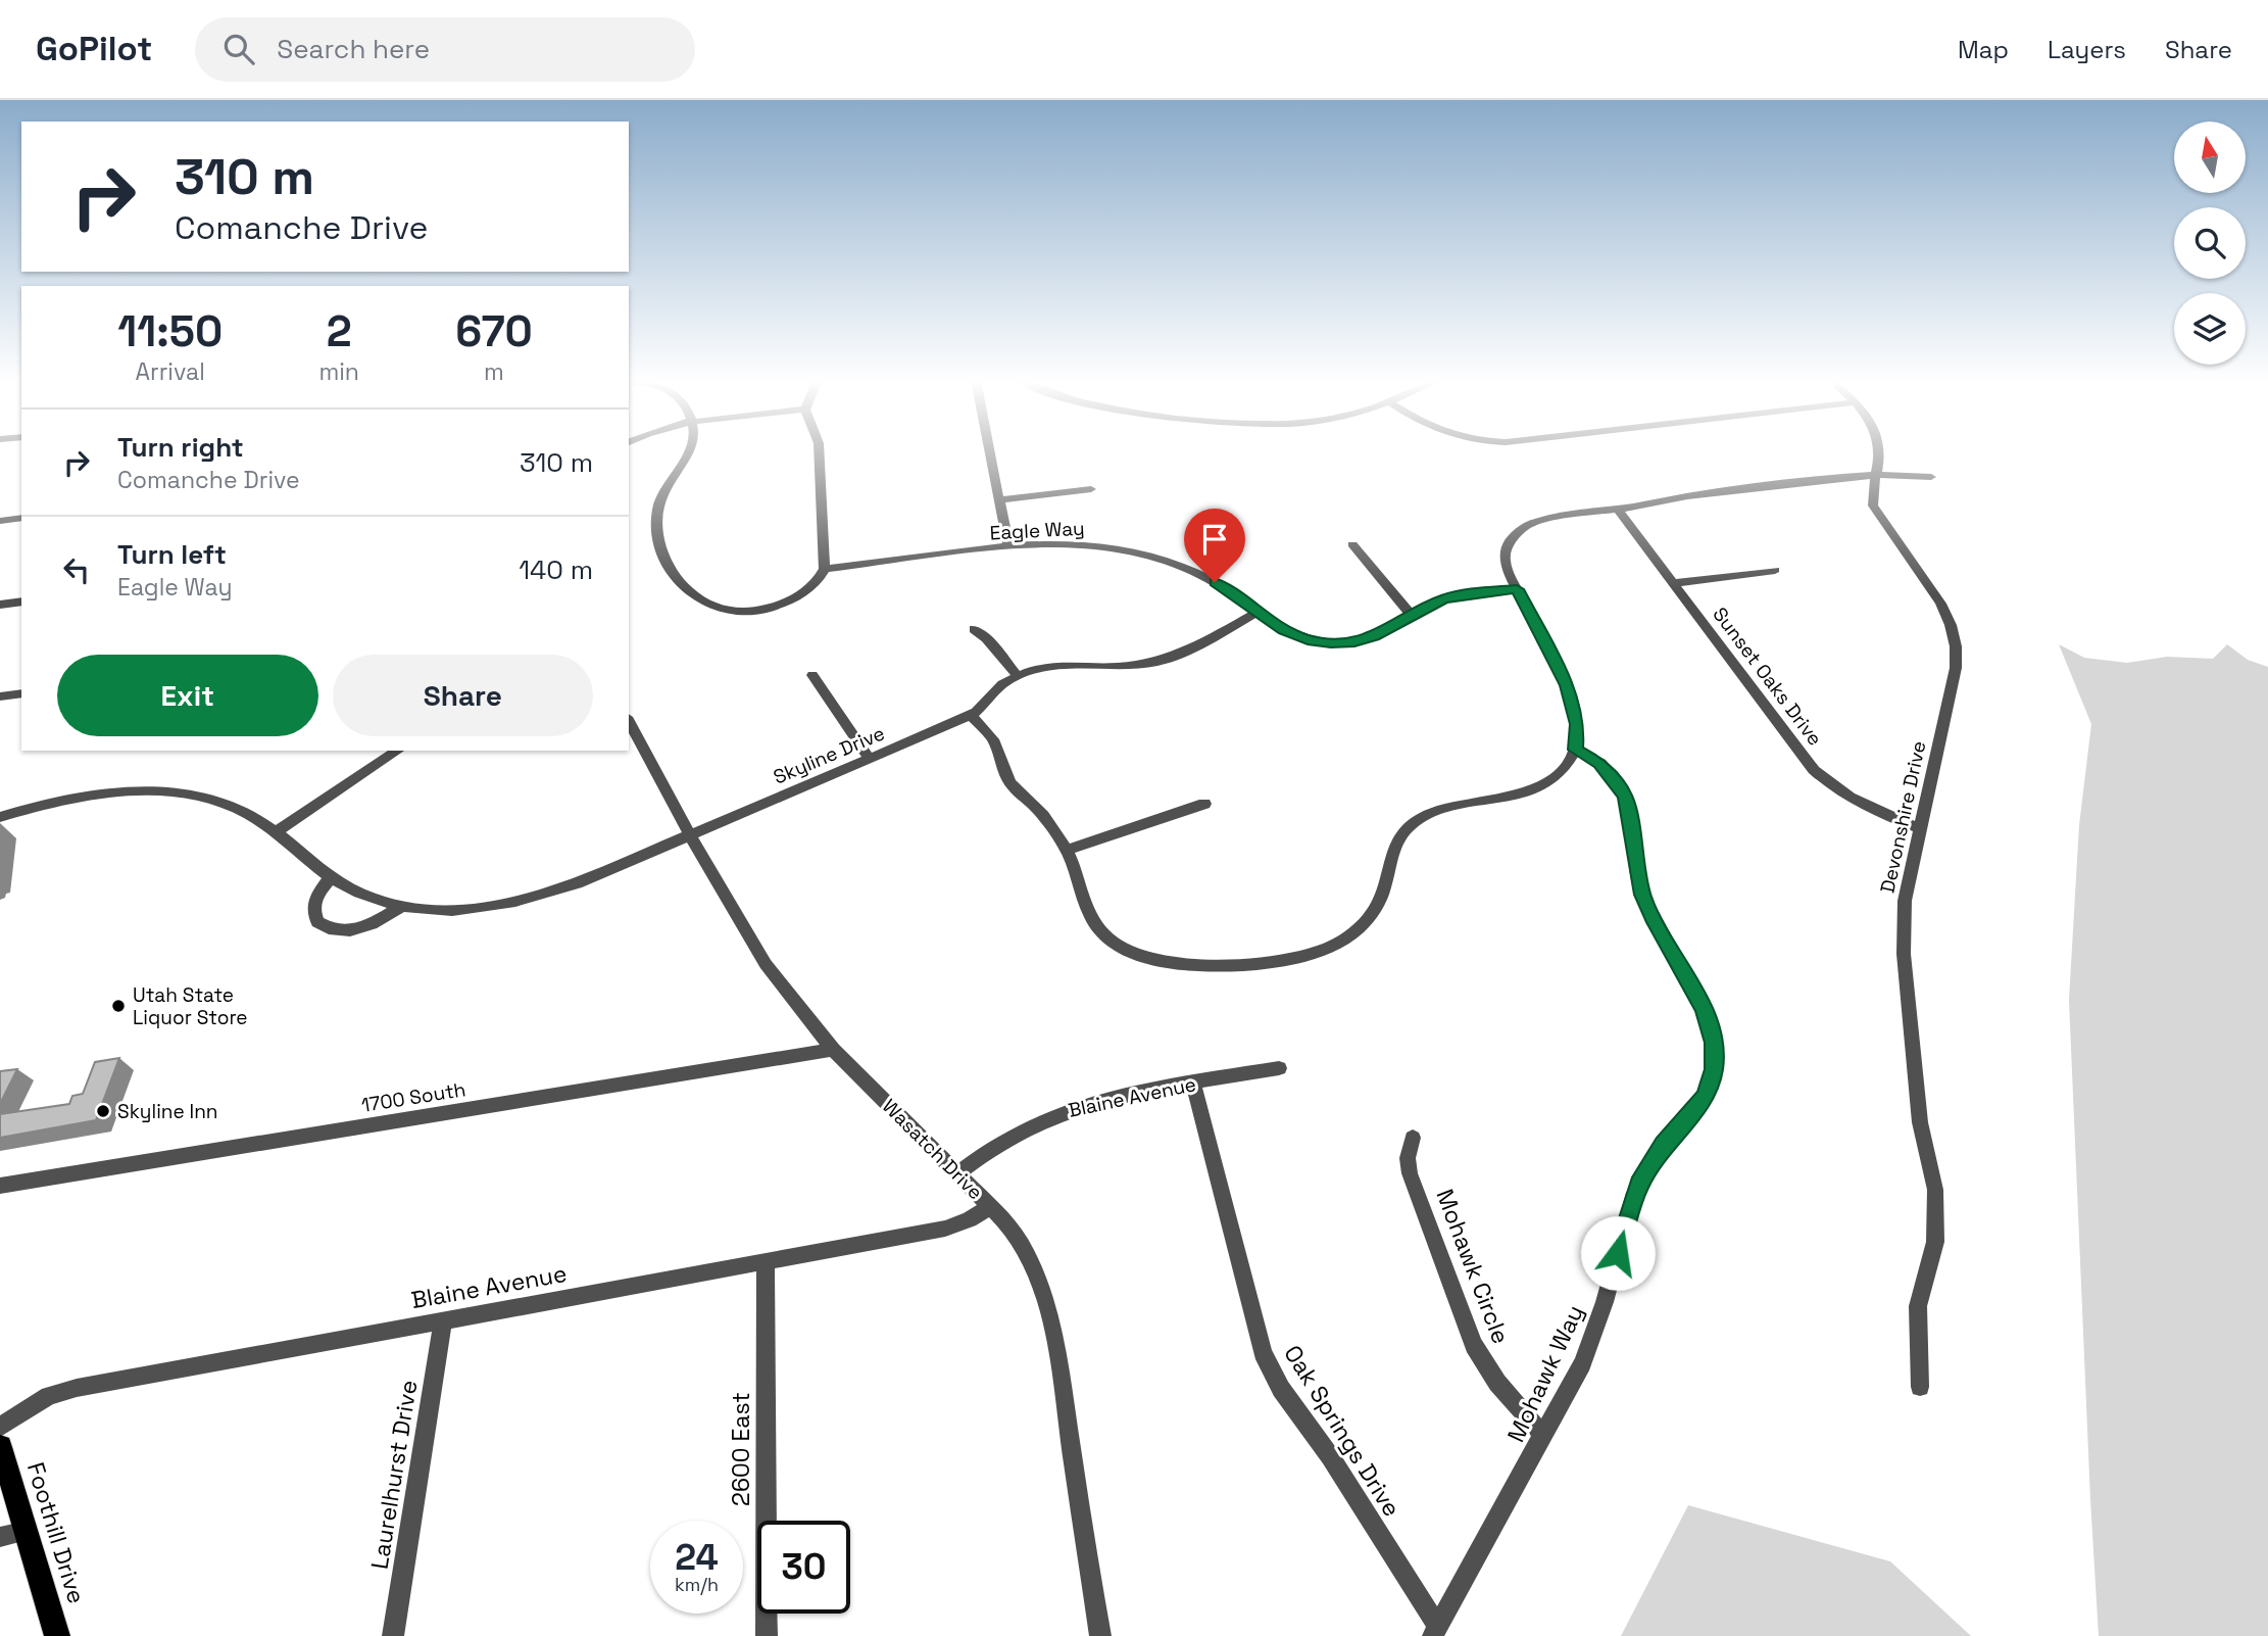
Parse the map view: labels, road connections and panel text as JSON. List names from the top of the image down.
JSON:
{
  "streets": {
    "main road": ["Foothill Drive"],
    "street": [
      "Eagle Way",
      "Sunset Oaks Drive",
      "Skyline Drive",
      "Devonshire Drive",
      "1700 South",
      "Blaine Avenue",
      "Wasatch Drive",
      "Mohawk Circle",
      "Mohawk Way",
      "Oak Springs Drive",
      "2600 East",
      "Laurelhurst Drive"
    ]
  },
  "crossings": [
    ["Eagle Way", "Skyline Drive"],
    ["Sunset Oaks Drive", "Devonshire Drive"],
    ["Skyline Drive", "Wasatch Drive"],
    ["1700 South", "Wasatch Drive"],
    ["Blaine Avenue", "Wasatch Drive"],
    ["Blaine Avenue", "Oak Springs Drive"],
    ["Blaine Avenue", "2600 East"],
    ["Blaine Avenue", "Laurelhurst Drive"],
    ["Mohawk Circle", "Mohawk Way"],
    ["Mohawk Way", "Oak Springs Drive"]
  ],
  "places": ["Utah State Liquor Store", "Skyline Inn"],
  "north": "top",
  "page": {
    "header": "GoPilot",
    "search": "Search here",
    "nav": ["Map", "Layers", "Share"],
    "turn": ["310 m", "Comanche Drive"],
    "eta": [
      "11:50",
      "Arrival",
      "2",
      "min",
      "670",
      "m"
    ],
    "list": [
      {
        "name": "Turn right",
        "note": "Comanche Drive",
        "value": "310 m"
      },
      {
        "name": "Turn left",
        "note": "Eagle Way",
        "value": "140 m"
      }
    ],
    "buttons": ["Exit", "Share"],
    "speed": "24 km/h",
    "limit": "30"
  }
}
